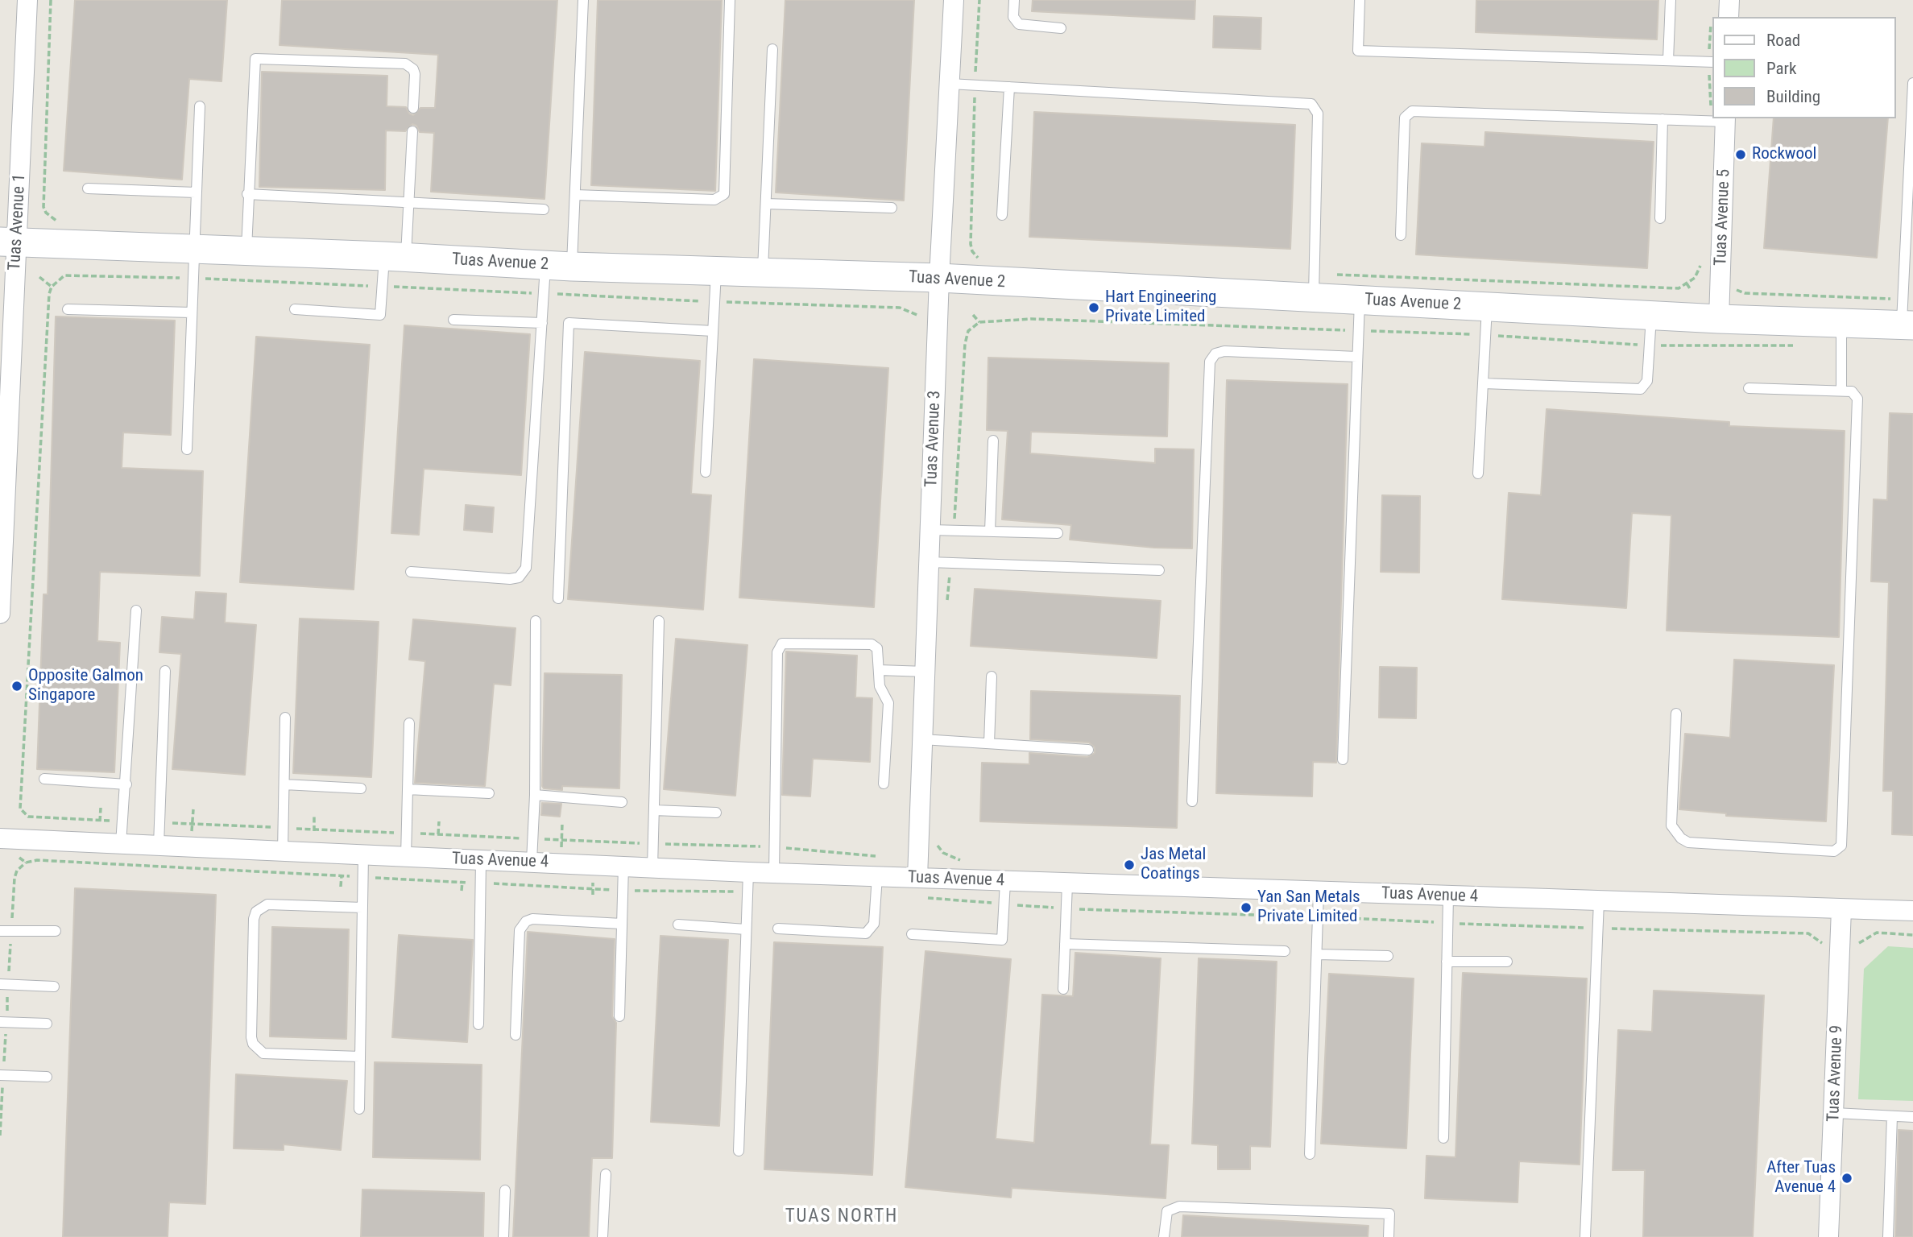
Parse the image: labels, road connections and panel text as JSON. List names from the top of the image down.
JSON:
{
  "streets": {
    "street": [
      "Tuas Avenue 5",
      "Tuas Avenue 1",
      "Tuas Avenue 2",
      "Tuas Avenue 3",
      "Tuas Avenue 4",
      "Tuas Avenue 9"
    ]
  },
  "crossings": [
    ["Tuas Avenue 5", "Tuas Avenue 2"],
    ["Tuas Avenue 1", "Tuas Avenue 2"],
    ["Tuas Avenue 2", "Tuas Avenue 3"],
    ["Tuas Avenue 3", "Tuas Avenue 4"],
    ["Tuas Avenue 4", "Tuas Avenue 9"]
  ],
  "districts": ["TUAS NORTH"],
  "places": [
    "Rockwool",
    "Hart Engineering Private Limited",
    "Opposite Galmon Singapore",
    "Jas Metal Coatings",
    "Yan San Metals Private Limited",
    "After Tuas Avenue 4"
  ],
  "legend": ["Road", "Park", "Building"]
}
